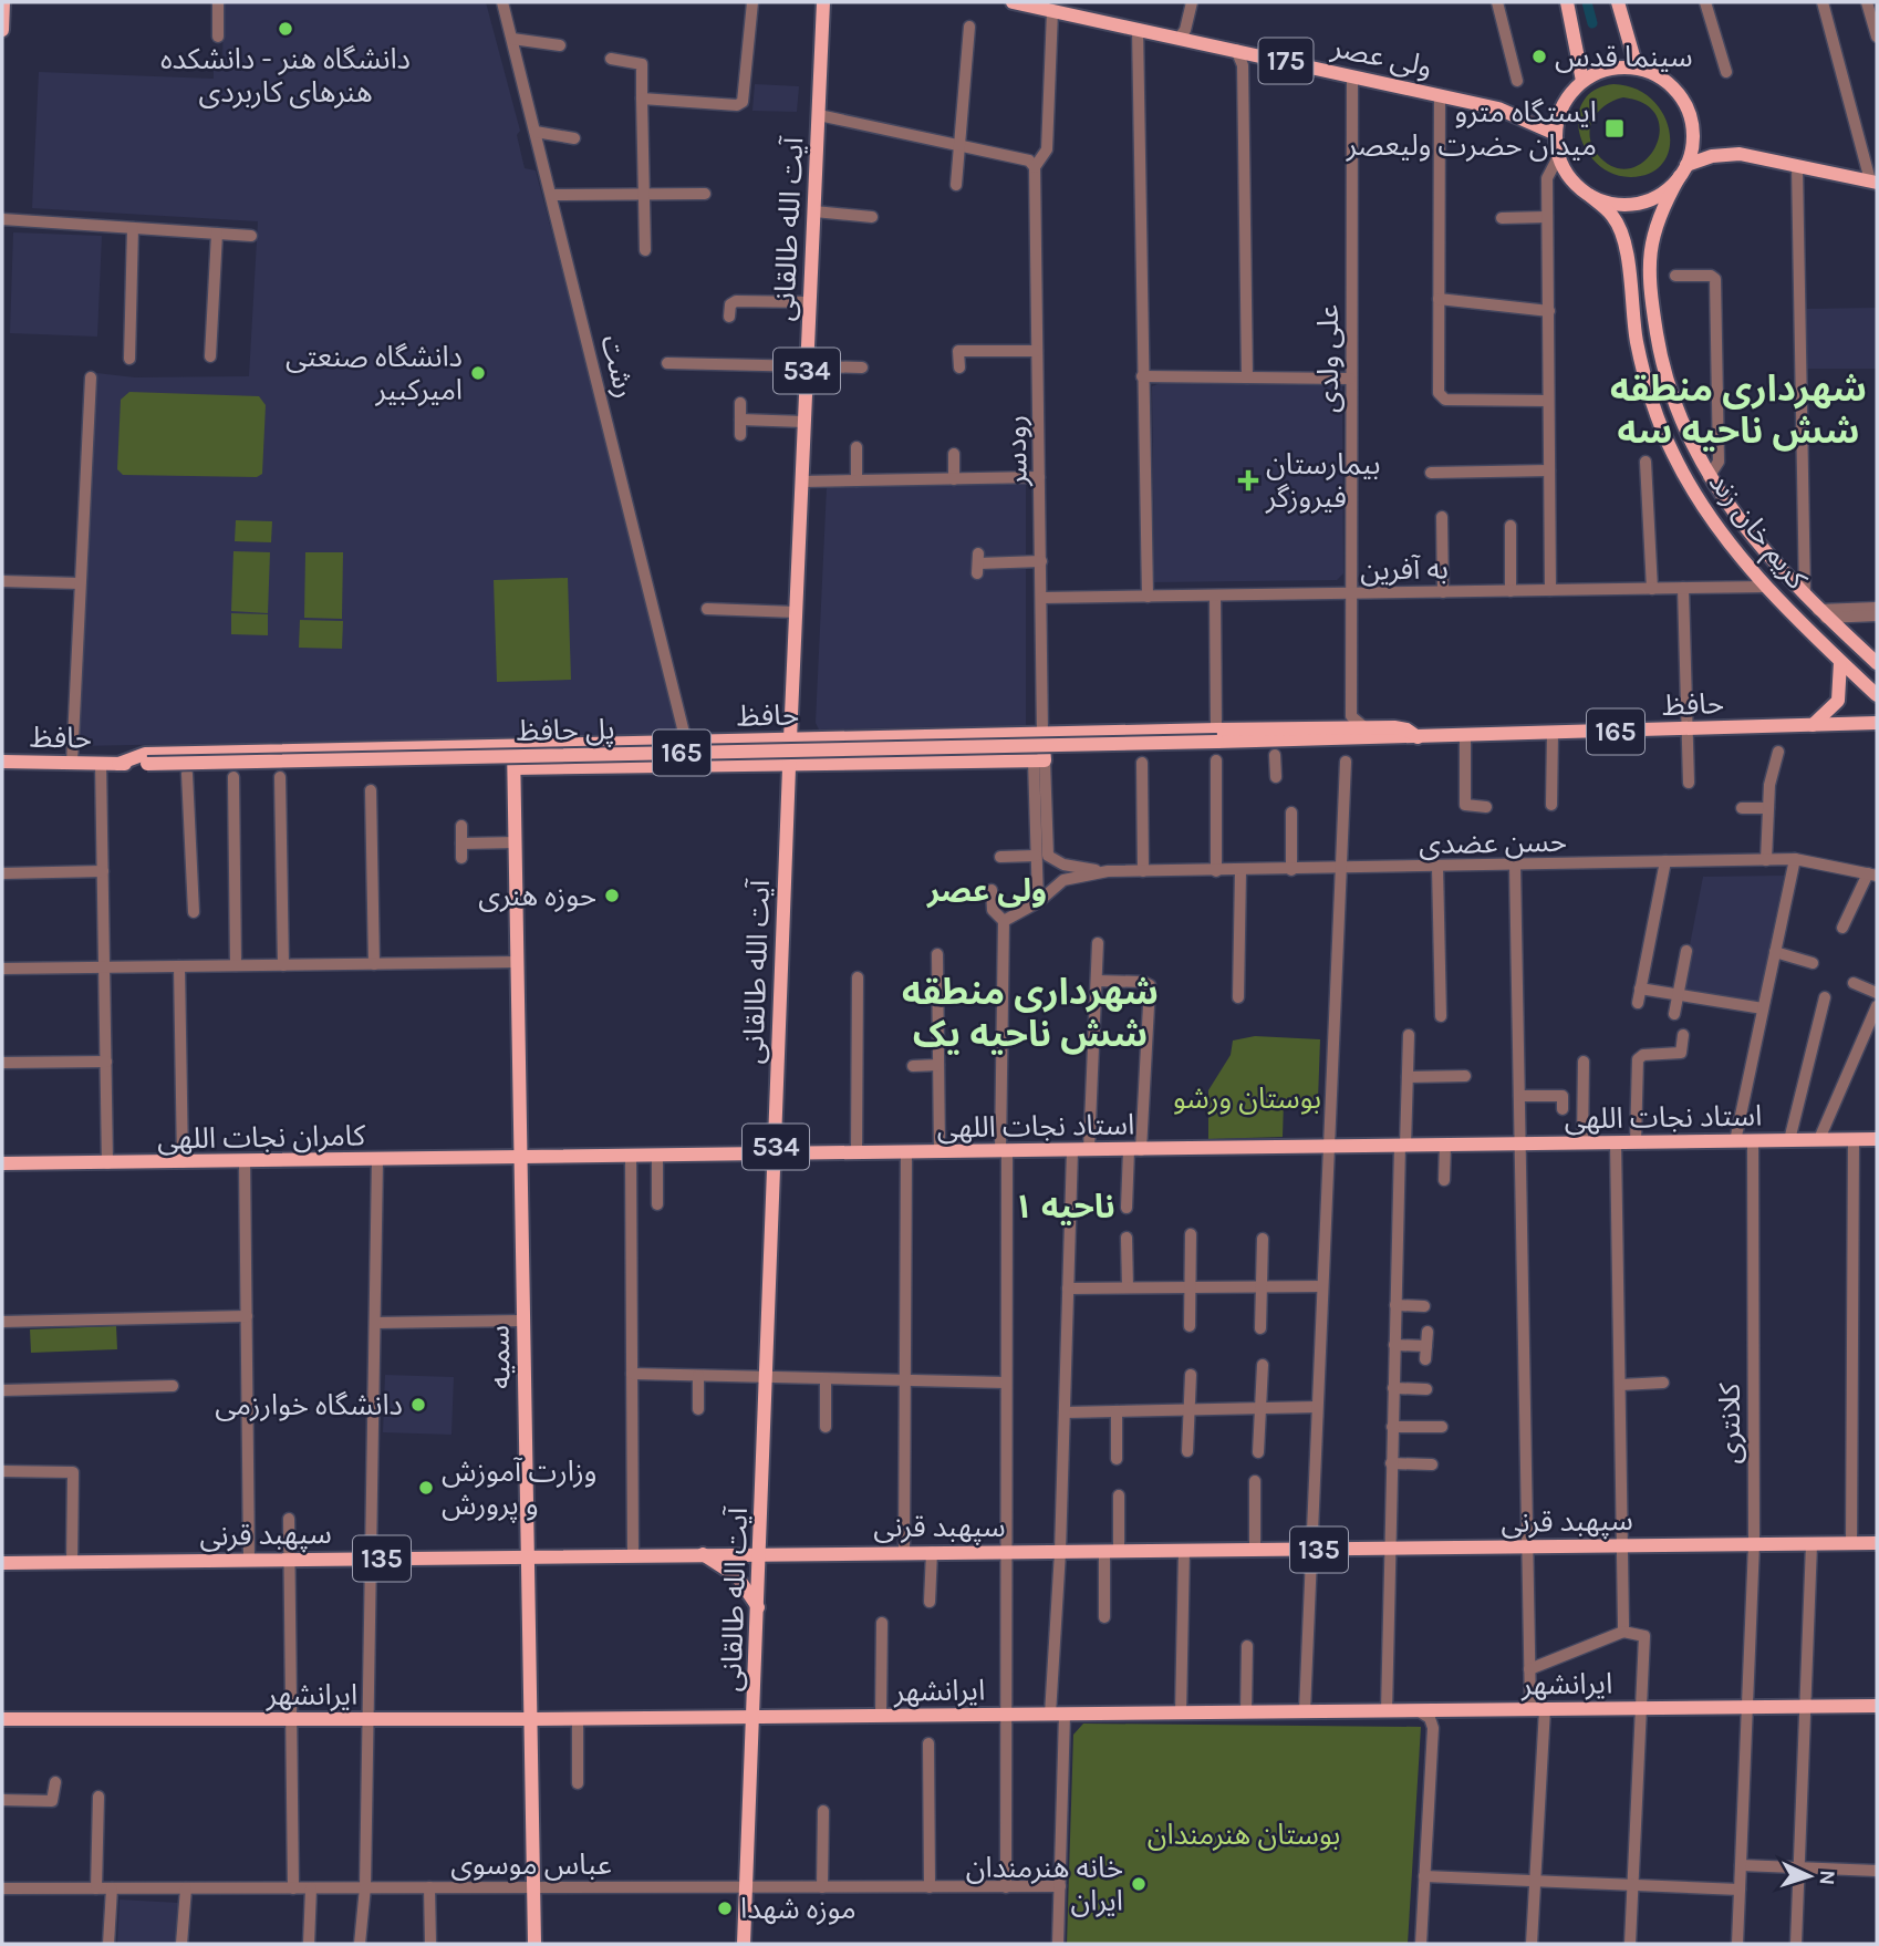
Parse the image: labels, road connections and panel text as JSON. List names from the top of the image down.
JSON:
{
  "streets": {
    "main road": [
      "ولی عصر",
      "175",
      "آیت الله طالقانی",
      "534",
      "کریم خان زند",
      "حافظ",
      "پل حافظ",
      "165",
      "استاد نجات اللهی",
      "کامران نجات اللهی",
      "سمیه",
      "سپهبد قرنی",
      "135",
      "ایرانشهر"
    ],
    "street": [
      "علی ولدی",
      "رشت",
      "رودسر",
      "به آفرین",
      "حسن عضدی",
      "کلانتری",
      "عباس موسوی"
    ]
  },
  "crossings": [
    ["ولی عصر", "علی ولدی"],
    ["ولی عصر", "کریم خان زند"],
    ["آیت الله طالقانی", "حافظ"],
    ["آیت الله طالقانی", "استاد نجات اللهی"],
    ["آیت الله طالقانی", "سپهبد قرنی"],
    ["آیت الله طالقانی", "ایرانشهر"],
    ["آیت الله طالقانی", "عباس موسوی"],
    ["علی ولدی", "به آفرین"],
    ["علی ولدی", "حافظ"],
    ["رشت", "حافظ"],
    ["رودسر", "به آفرین"],
    ["رودسر", "حافظ"],
    ["کریم خان زند", "به آفرین"],
    ["حافظ", "پل حافظ"],
    ["حافظ", "سمیه"],
    ["استاد نجات اللهی", "کامران نجات اللهی"],
    ["استاد نجات اللهی", "سمیه"],
    ["استاد نجات اللهی", "کلانتری"],
    ["کامران نجات اللهی", "سمیه"],
    ["سمیه", "سپهبد قرنی"],
    ["سمیه", "ایرانشهر"],
    ["سمیه", "عباس موسوی"],
    ["کلانتری", "سپهبد قرنی"],
    ["کلانتری", "ایرانشهر"],
    ["ایرانشهر", "عباس موسوی"]
  ],
  "districts": [
    "شهرداری منطقه شش ناحیه سه",
    "ولی عصر",
    "شهرداری منطقه شش ناحیه یک",
    "ناحیه ۱"
  ],
  "parks": ["بوستان ورشو", "بوستان هنرمندان"],
  "places": {
    "other": [
      "دانشگاه هنر - دانشکده هنرهای کاربردی",
      "سینما قدس",
      "دانشگاه صنعتی امیرکبیر",
      "حوزه هنری",
      "دانشگاه خوارزمی",
      "وزارت آموزش و پرورش",
      "خانه هنرمندان ایران",
      "موزه شهدا"
    ],
    "transit": ["ایستگاه مترو میدان حضرت ولیعصر"],
    "health": ["بیمارستان فیروزگر"]
  },
  "north": "right"
}
